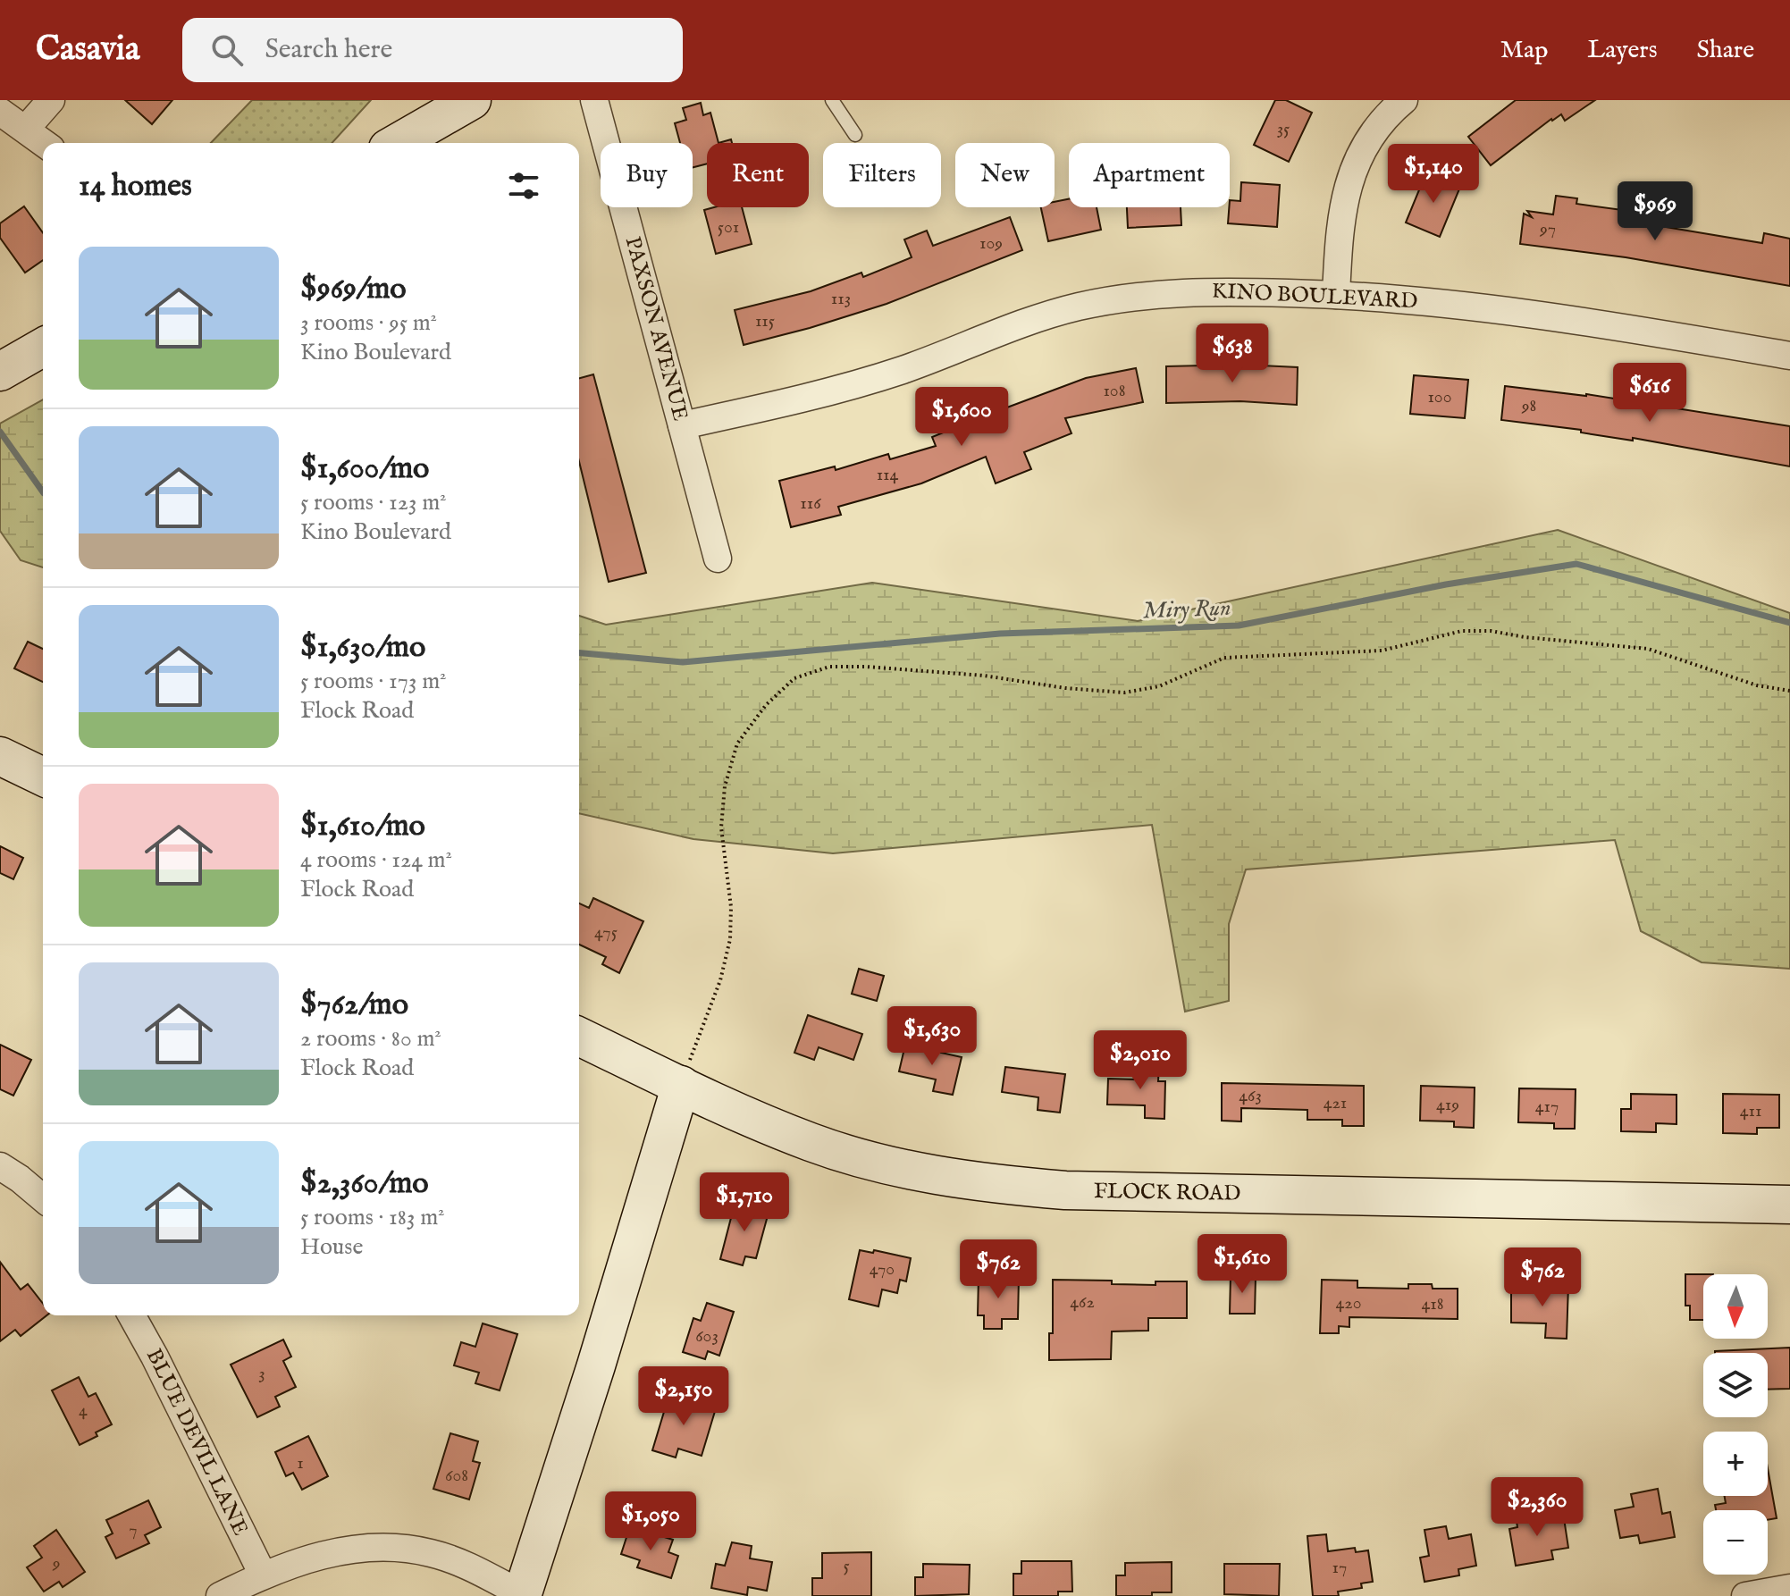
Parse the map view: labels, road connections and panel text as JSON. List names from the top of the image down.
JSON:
{
  "streets": {
    "main road": ["FLOCK ROAD"],
    "street": ["KINO BOULEVARD", "PAXSON AVENUE", "BLUE DEVIL LANE"]
  },
  "crossings": [
    ["KINO BOULEVARD", "PAXSON AVENUE"]
  ],
  "water": ["Miry Run"],
  "house_numbers": [
    "35",
    "501",
    "97",
    "109",
    "113",
    "115",
    "108",
    "100",
    "98",
    "114",
    "116",
    "475",
    "463",
    "421",
    "419",
    "417",
    "411",
    "470",
    "462",
    "420",
    "418",
    "603",
    "3",
    "4",
    "1",
    "608",
    "7",
    "9",
    "5",
    "17"
  ],
  "north": "bottom",
  "page": {
    "header": "Casavia",
    "search": "Search here",
    "nav": ["Map", "Layers", "Share"],
    "chip": [
      "Buy",
      "Rent",
      "Filters",
      "New",
      "Apartment"
    ],
    "heading": "14 homes",
    "price": [
      "$1,140",
      "$969",
      "$638",
      "$616",
      "$1,600",
      "$1,630",
      "$2,010",
      "$1,710",
      "$1,610",
      "$762",
      "$762",
      "$2,150",
      "$2,360",
      "$1,050"
    ],
    "list": [
      {
        "name": "$969/mo",
        "note": "3 rooms · 95 m² · Kino Boulevard"
      },
      {
        "name": "$1,600/mo",
        "note": "5 rooms · 123 m² · Kino Boulevard"
      },
      {
        "name": "$1,630/mo",
        "note": "5 rooms · 173 m² · Flock Road"
      },
      {
        "name": "$1,610/mo",
        "note": "4 rooms · 124 m² · Flock Road"
      },
      {
        "name": "$762/mo",
        "note": "2 rooms · 80 m² · Flock Road"
      },
      {
        "name": "$2,360/mo",
        "note": "5 rooms · 183 m² · House"
      }
    ],
    "map_buttons": ["+", "−"]
  }
}
